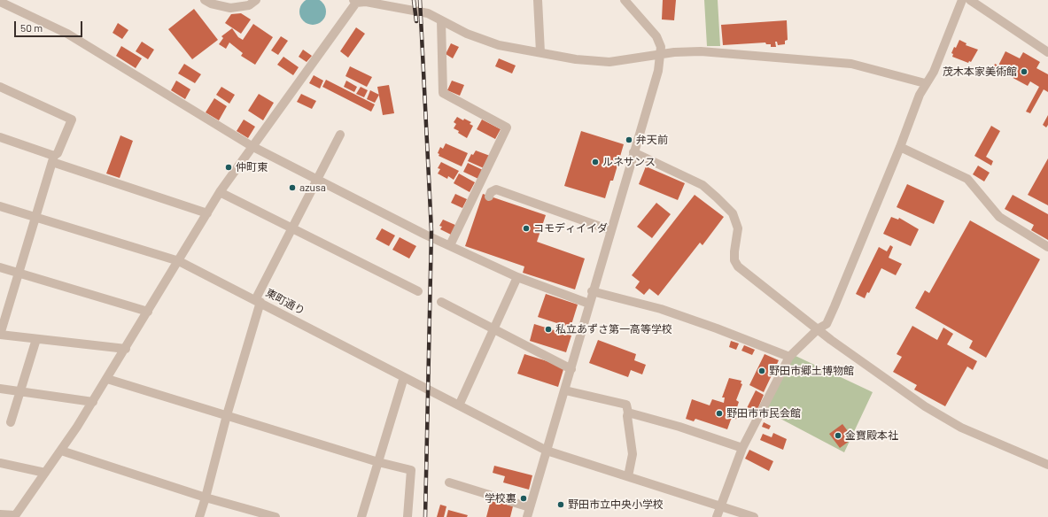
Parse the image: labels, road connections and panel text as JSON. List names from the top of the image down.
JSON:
{
  "streets": {
    "street": ["東町通り"]
  },
  "places": [
    "茂木本家美術館",
    "弁天前",
    "ルネサンス",
    "仲町東",
    "azusa",
    "コモディイイダ",
    "私立あずさ第一高等学校",
    "野田市郷土博物館",
    "野田市市民会館",
    "金寶殿本社",
    "学校裏",
    "野田市立中央小学校"
  ],
  "scale_bar": "50 m"
}
